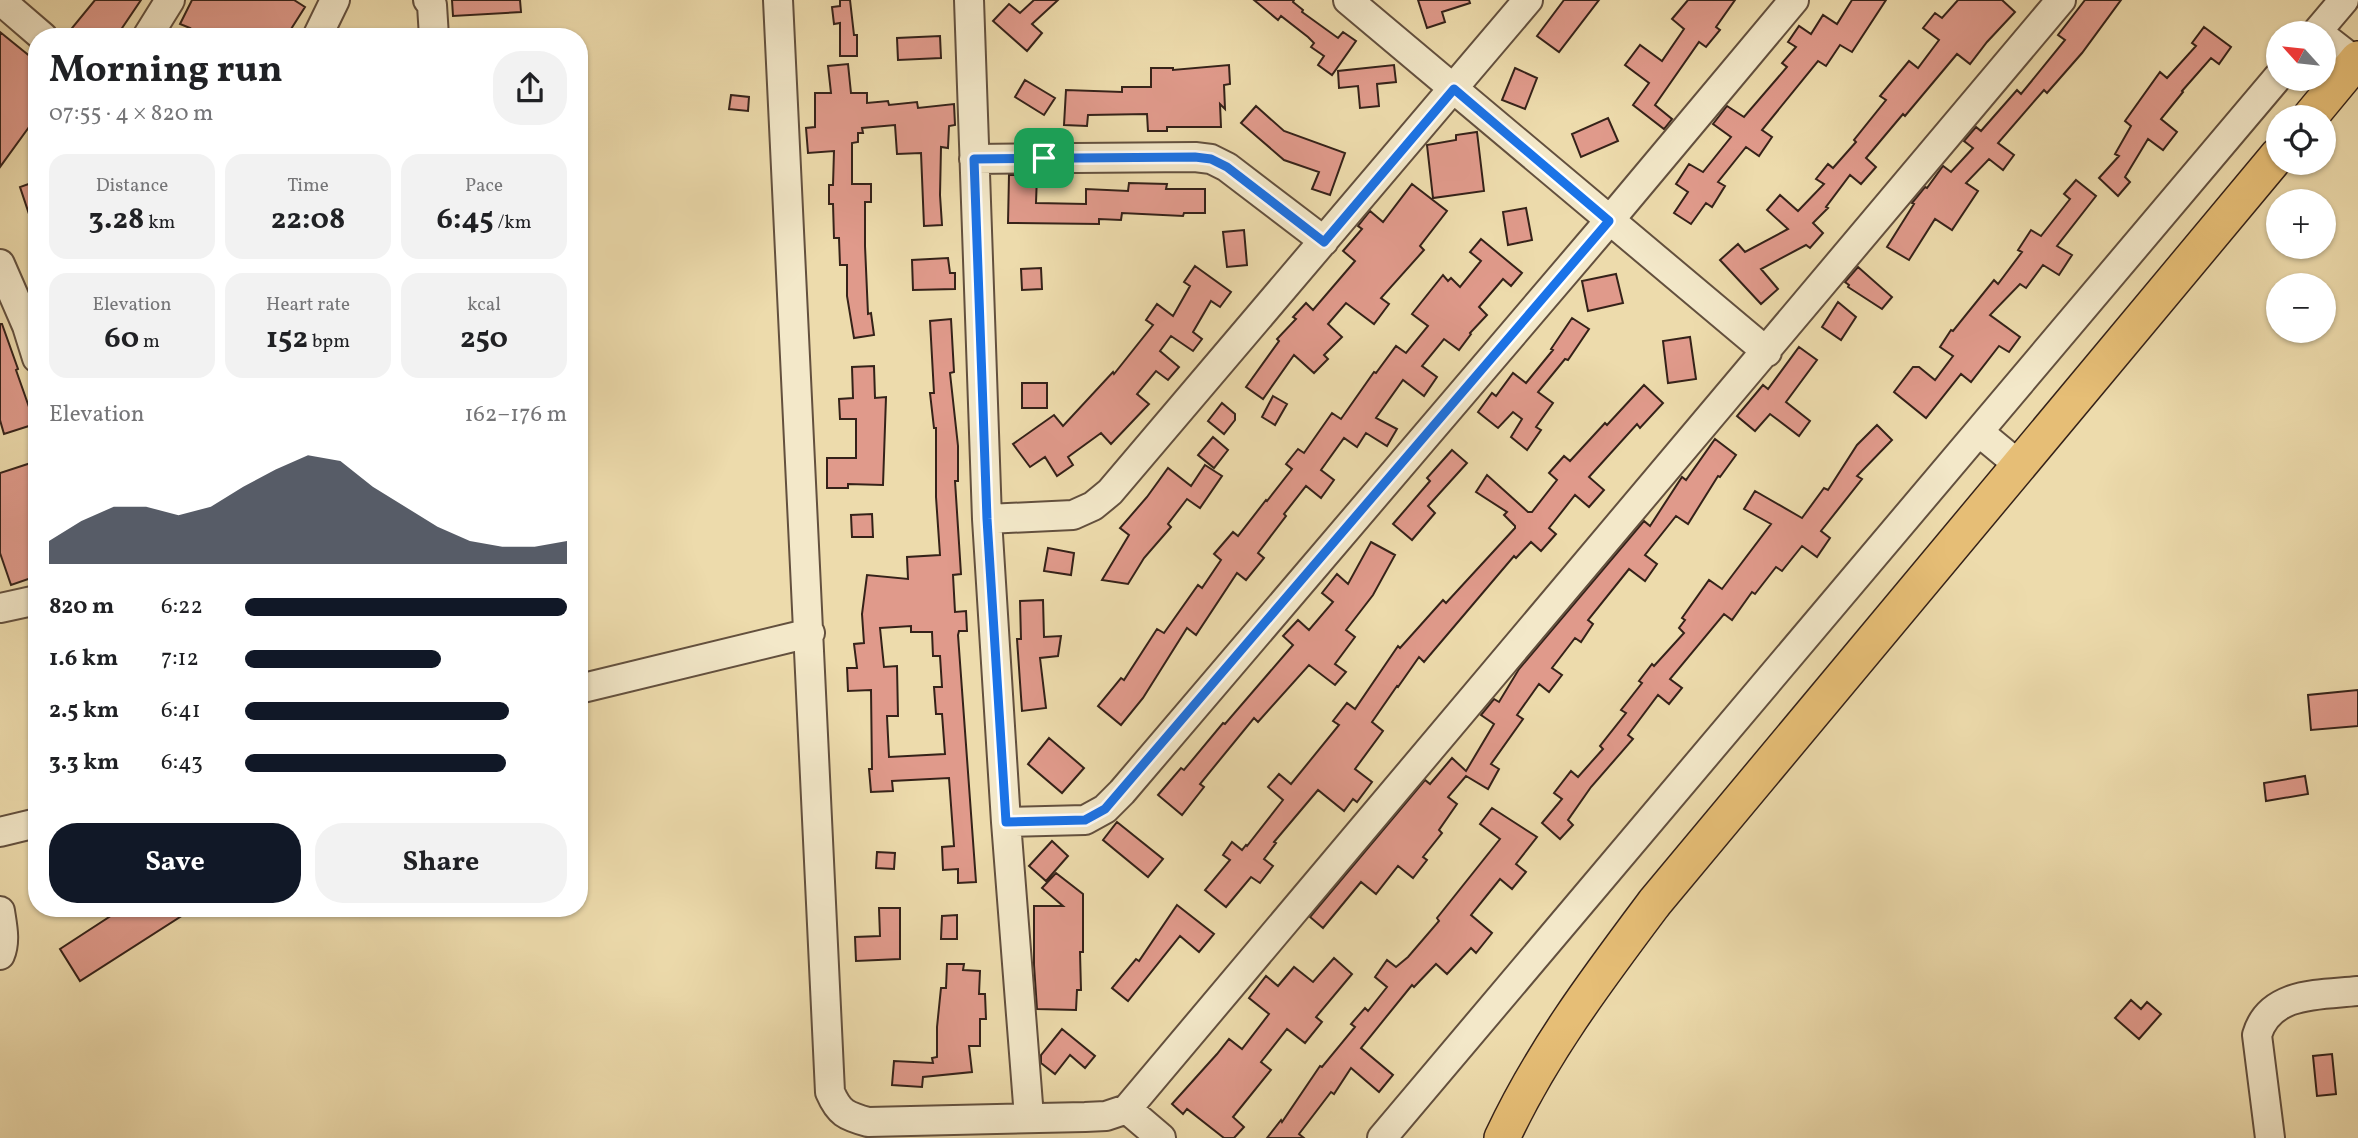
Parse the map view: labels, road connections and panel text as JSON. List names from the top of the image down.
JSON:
{
  "north": "top left",
  "page": {
    "map_buttons": ["+", "−"],
    "heading": ["Morning run", "07:55 · 4 × 820 m"],
    "stats": [
      ["Distance", "3.28 km"],
      ["Time", "22:08"],
      ["Pace", "6:45 /km"],
      ["Elevation", "60 m"],
      ["Heart rate", "152 bpm"],
      ["kcal", "250"]
    ],
    "chart": ["Elevation", "162–176 m"],
    "list": [
      {
        "name": "820 m",
        "note": "6:22"
      },
      {
        "name": "1.6 km",
        "note": "7:12"
      },
      {
        "name": "2.5 km",
        "note": "6:41"
      },
      {
        "name": "3.3 km",
        "note": "6:43"
      }
    ],
    "buttons": ["Save", "Share"]
  }
}
